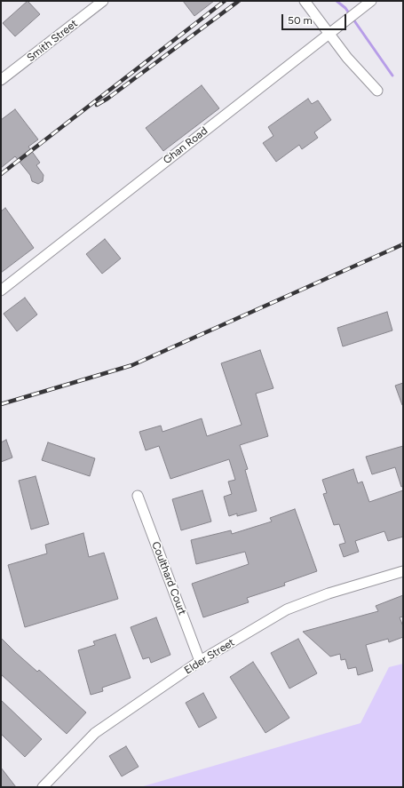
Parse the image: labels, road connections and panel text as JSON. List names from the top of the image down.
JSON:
{
  "streets": {
    "street": [
      "Smith Street",
      "Ghan Road",
      "Coulthard Court",
      "Elder Street"
    ]
  },
  "crossings": [
    ["Coulthard Court", "Elder Street"]
  ],
  "scale_bar": "50 m"
}
